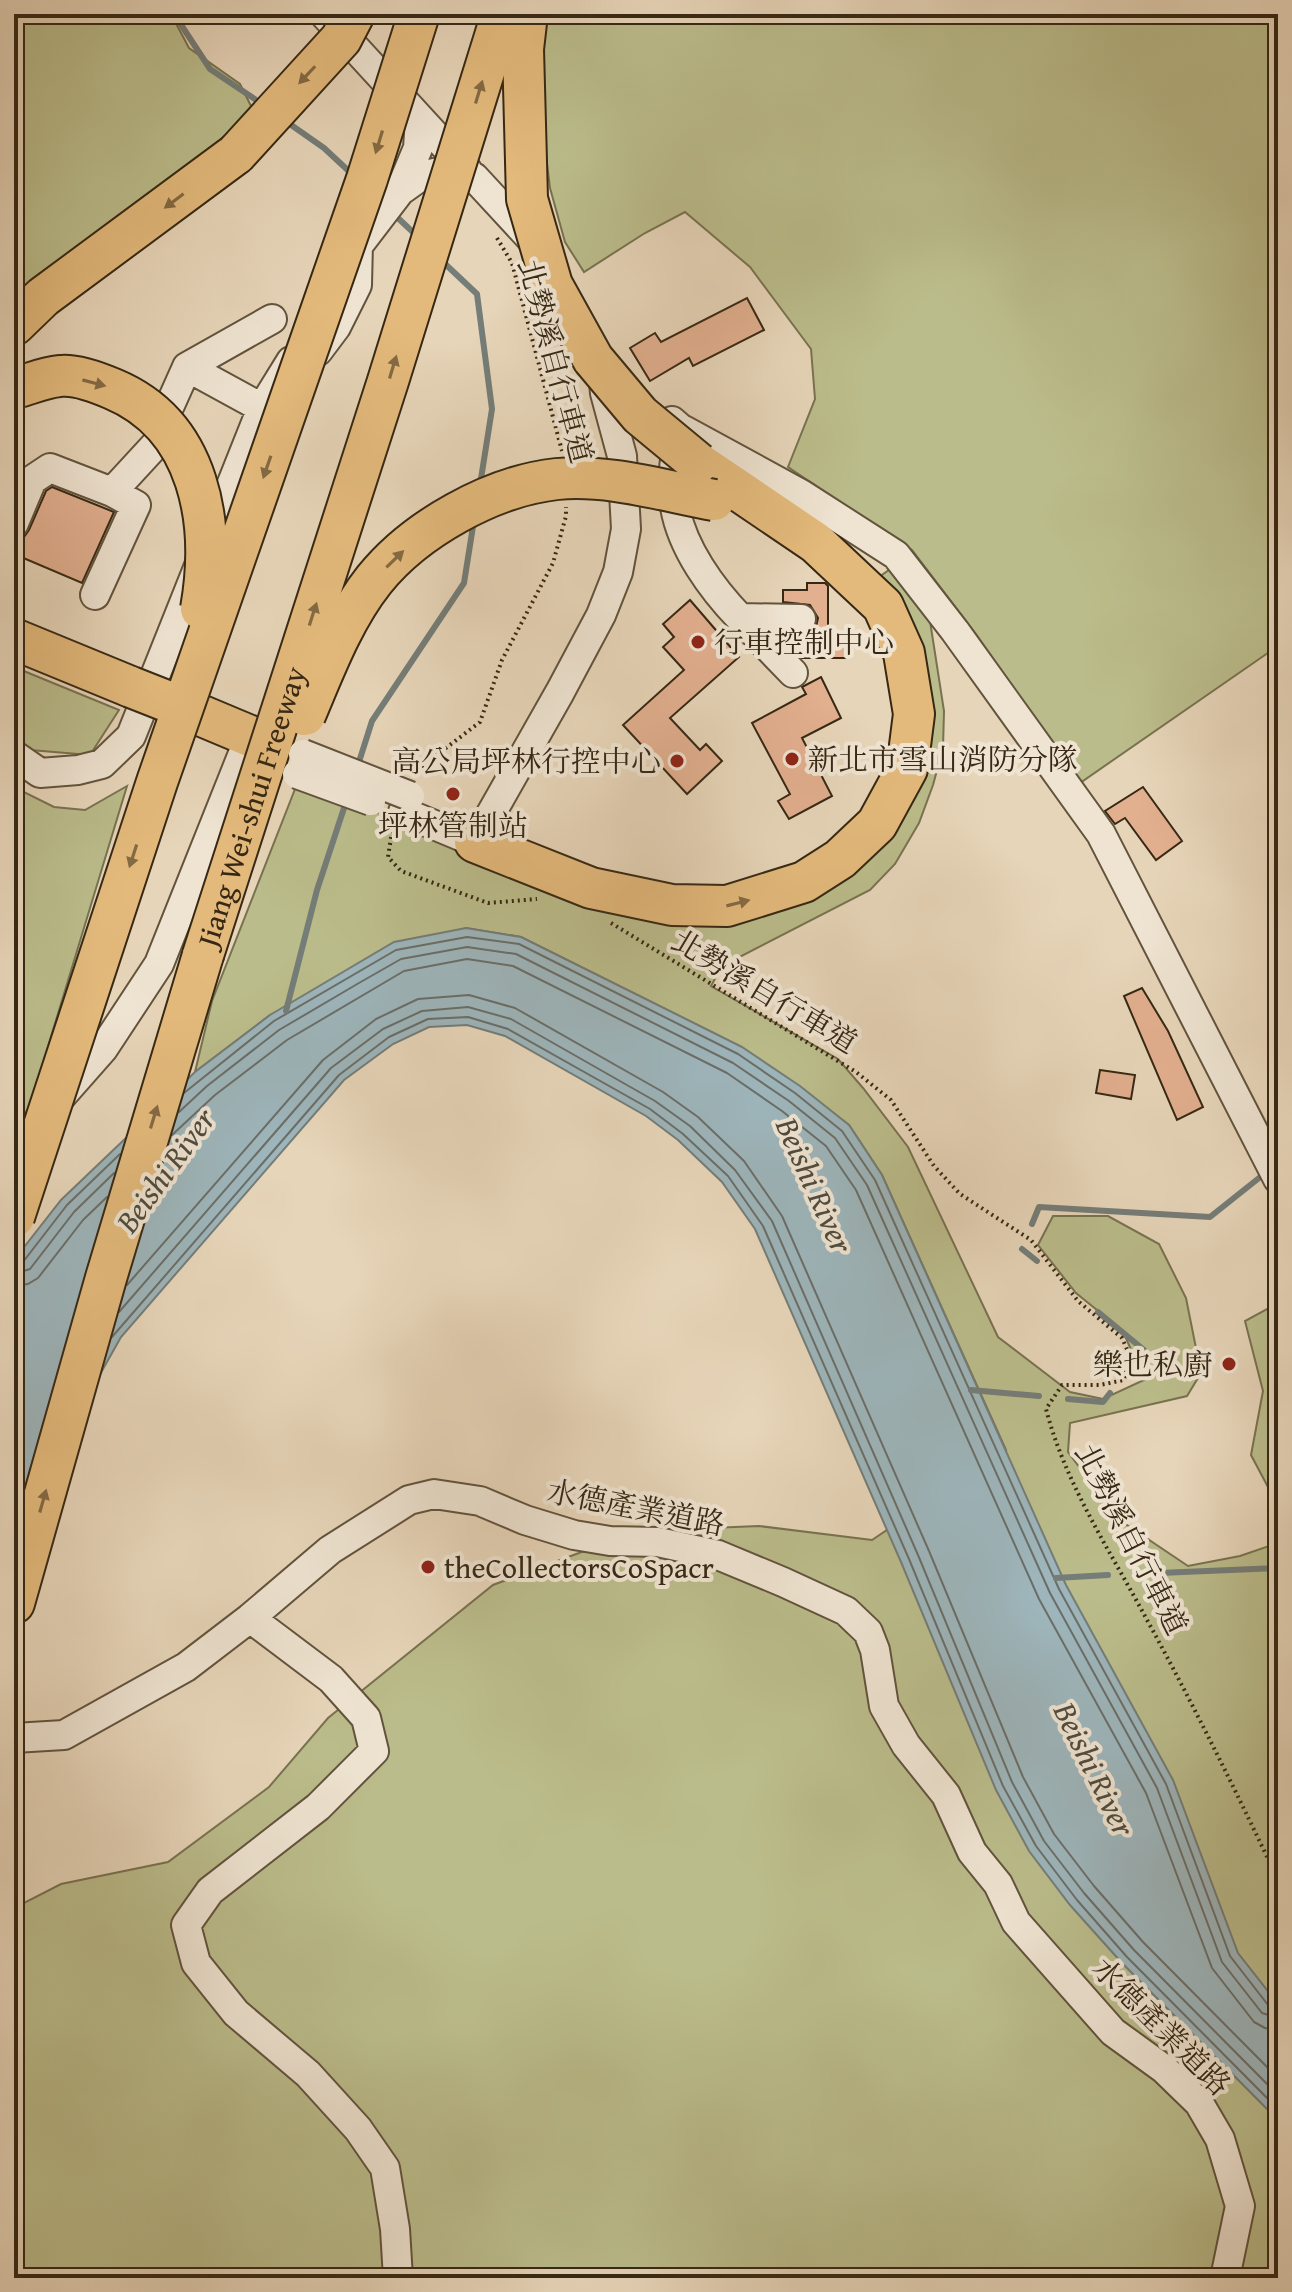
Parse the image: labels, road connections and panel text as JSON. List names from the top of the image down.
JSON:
{
  "streets": {
    "highway": ["Jiang Wei-shui Freeway"],
    "street": ["水德產業道路"],
    "path": ["北勢溪自行車道"]
  },
  "water": ["Beishi River"],
  "places": [
    "行車控制中心",
    "新北市雪山消防分隊",
    "高公局坪林行控中心",
    "坪林管制站",
    "樂也私廚",
    "theCollectorsCoSpacr"
  ]
}
